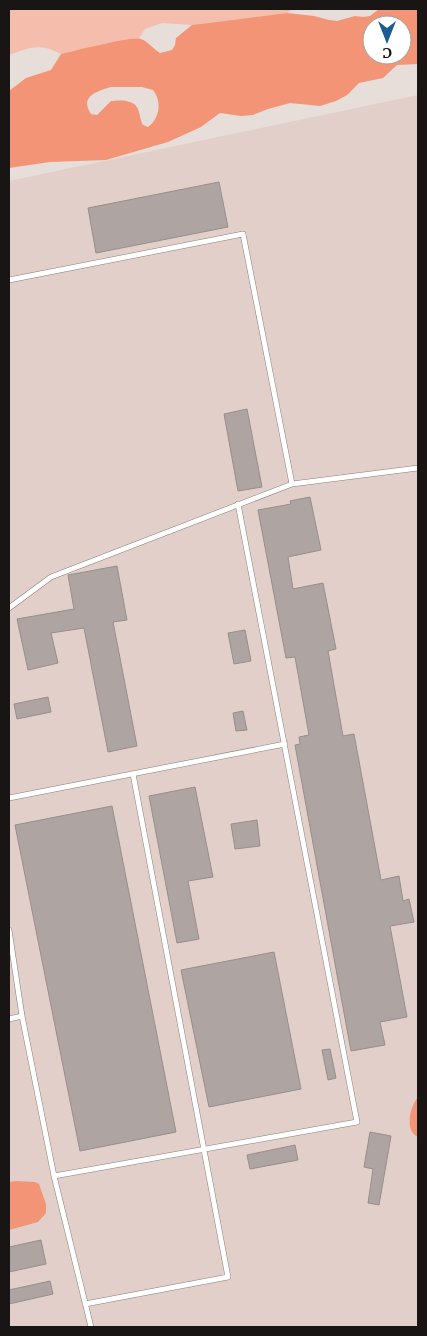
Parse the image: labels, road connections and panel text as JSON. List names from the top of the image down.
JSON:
{
  "north": "bottom"
}
